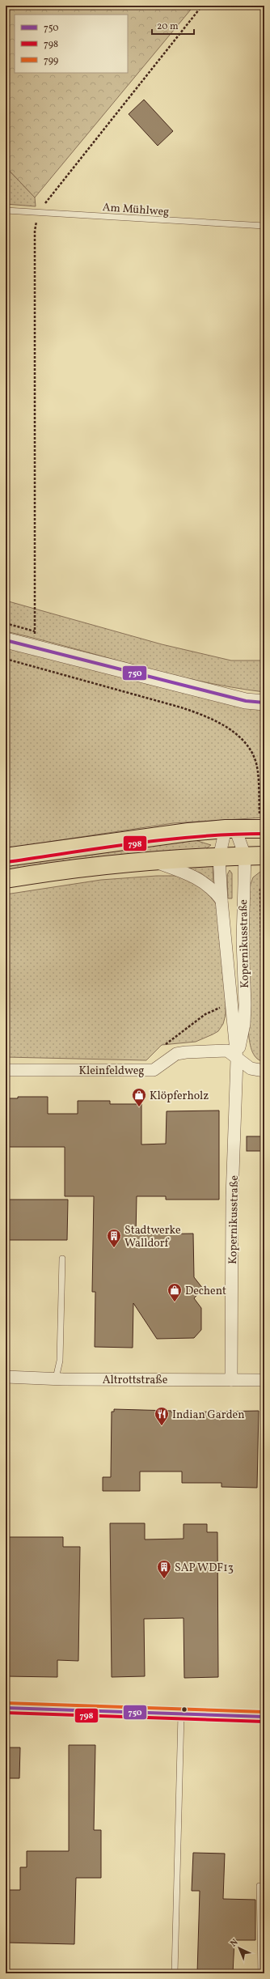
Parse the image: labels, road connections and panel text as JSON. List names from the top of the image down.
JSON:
{
  "streets": {
    "street": ["Kopernikusstraße", "Kleinfeldweg", "Altrottstraße"],
    "lane": ["Am Mühlweg"]
  },
  "crossings": [
    ["Kopernikusstraße", "Kleinfeldweg"],
    ["Kopernikusstraße", "Altrottstraße"]
  ],
  "places": {
    "shop": ["Klöpferholz", "Dechent"],
    "building": ["Stadtwerke Walldorf", "SAP WDF13"],
    "restaurant": ["Indian Garden"]
  },
  "lines": ["transit line 750", "transit line 798", "transit line 799"],
  "legend": ["750", "798", "799"],
  "scale_bar": "20 m",
  "north": "top left"
}
